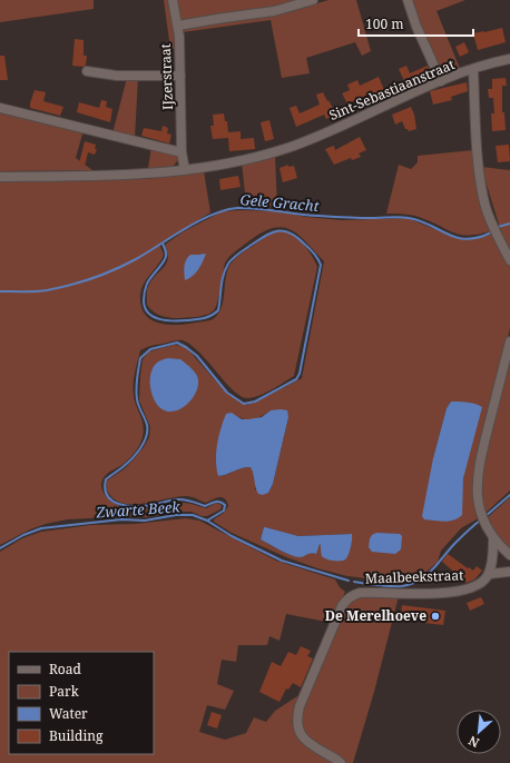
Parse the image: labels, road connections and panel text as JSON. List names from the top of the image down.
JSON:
{
  "streets": {
    "street": ["IJzerstraat", "Sint-Sebastiaanstraat", "Maalbeekstraat"]
  },
  "water": ["Gele Gracht", "Zwarte Beek"],
  "places": ["De Merelhoeve"],
  "legend": [
    "Road",
    "Park",
    "Water",
    "Building"
  ],
  "scale_bar": "100 m",
  "north": "bottom left"
}
